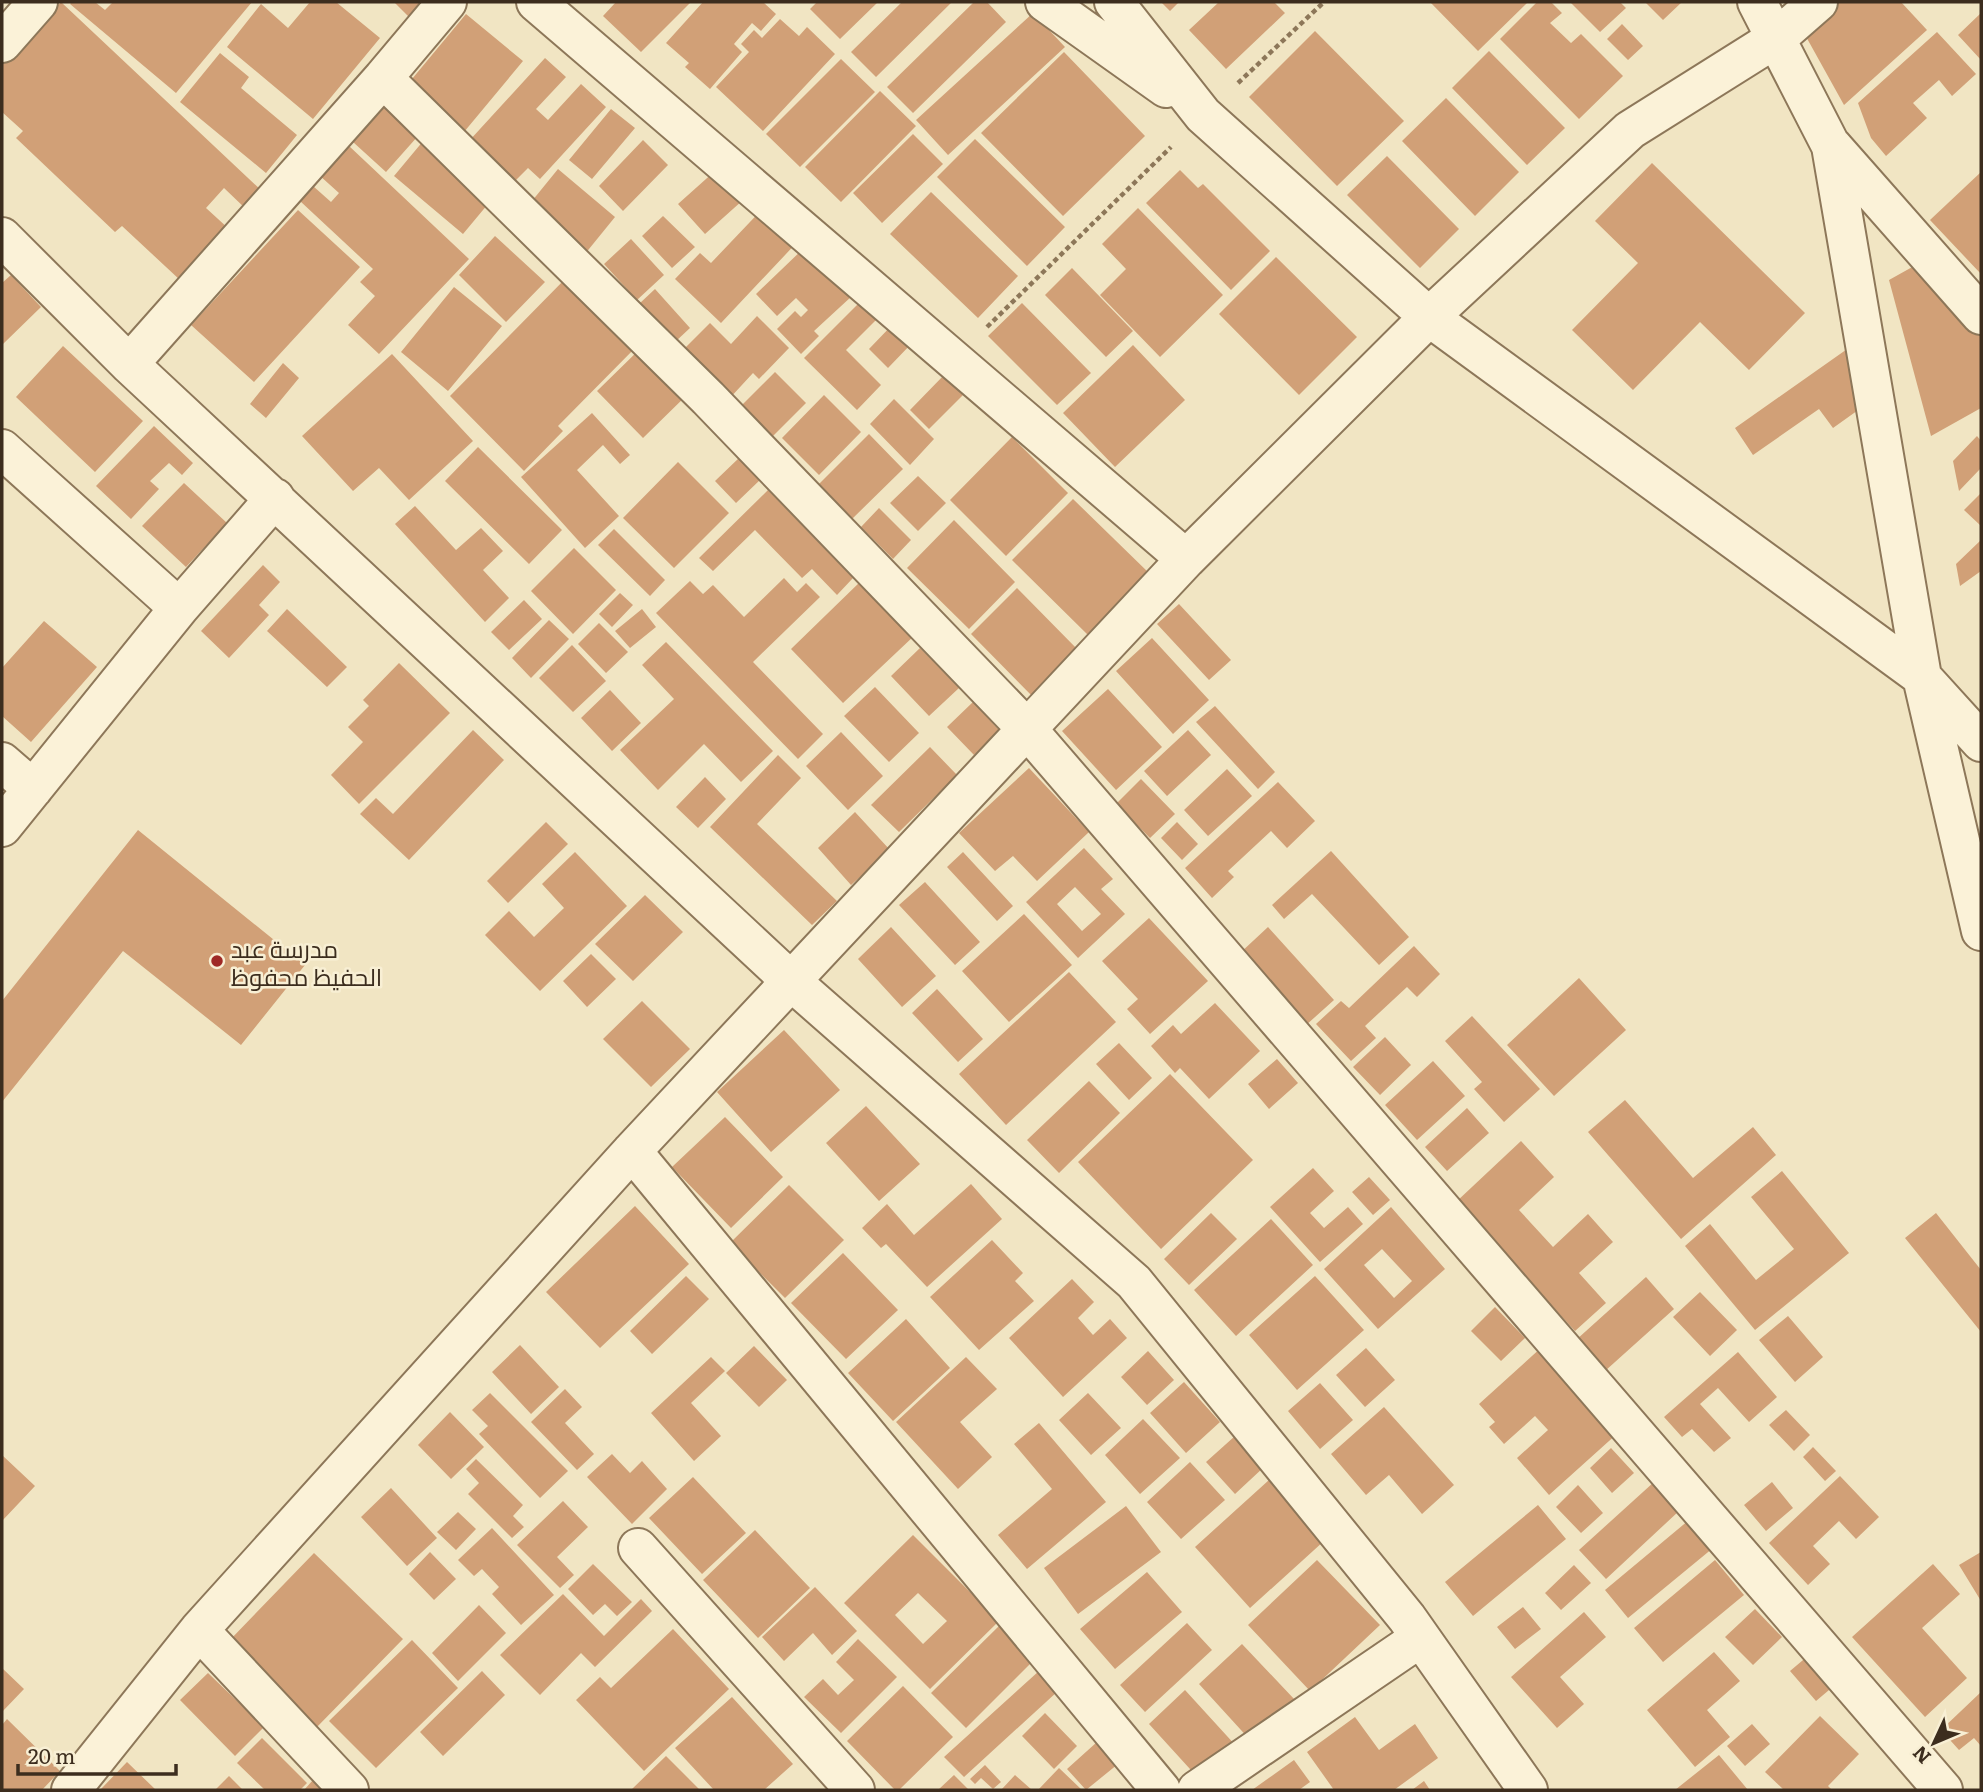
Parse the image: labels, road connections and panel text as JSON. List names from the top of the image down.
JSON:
{
  "places": ["مدرسة عبد الحفيظ محفوظ"],
  "scale_bar": "20 m",
  "north": "bottom left"
}
